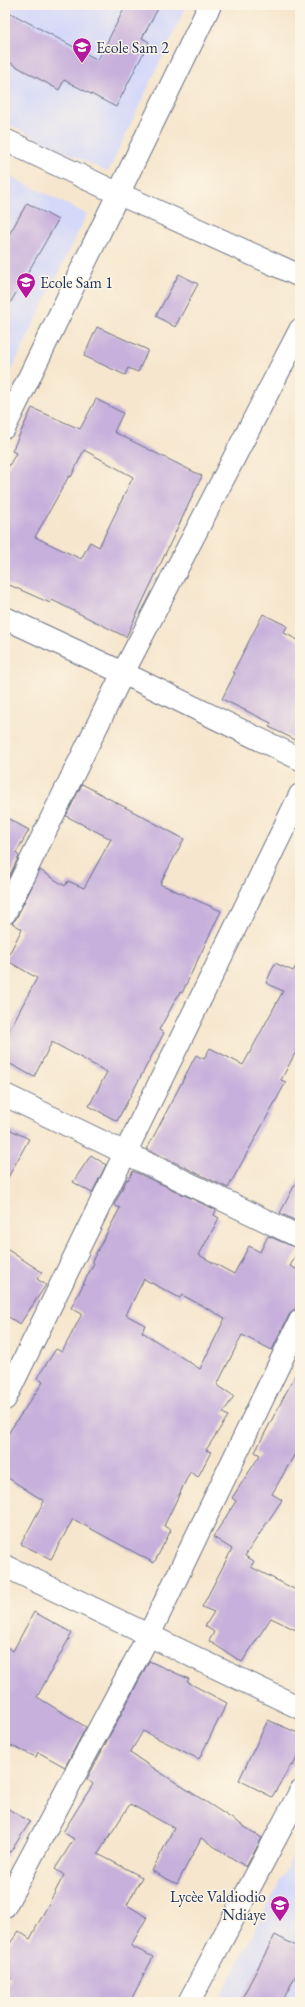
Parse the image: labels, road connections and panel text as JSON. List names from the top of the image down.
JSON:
{
  "places": {
    "school or university": ["Ecole Sam 2", "Ecole Sam 1", "Lycèe Valdiodio Ndiaye"]
  }
}
